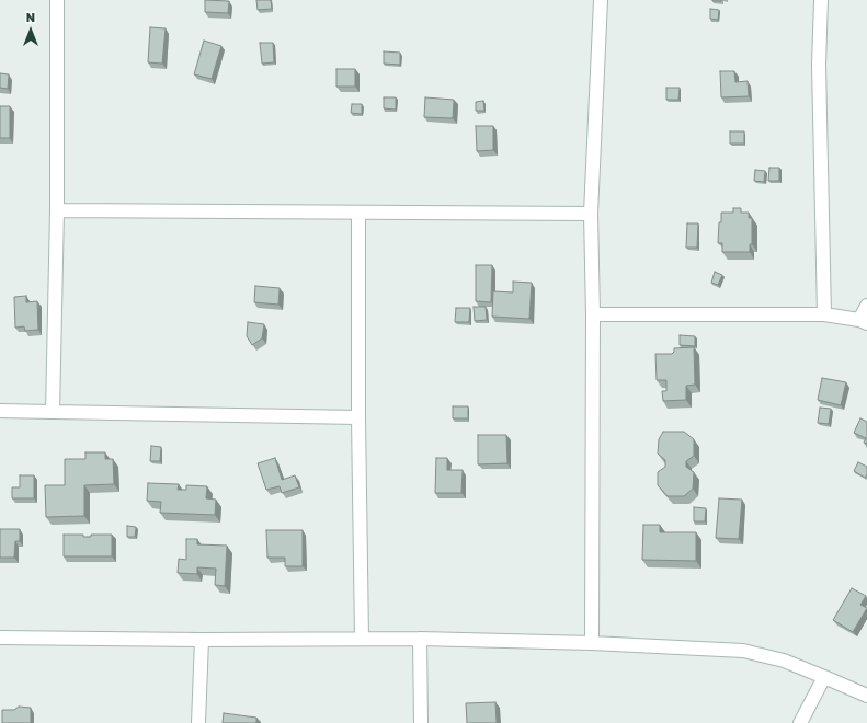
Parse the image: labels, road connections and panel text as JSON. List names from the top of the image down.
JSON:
{
  "north": "top"
}
